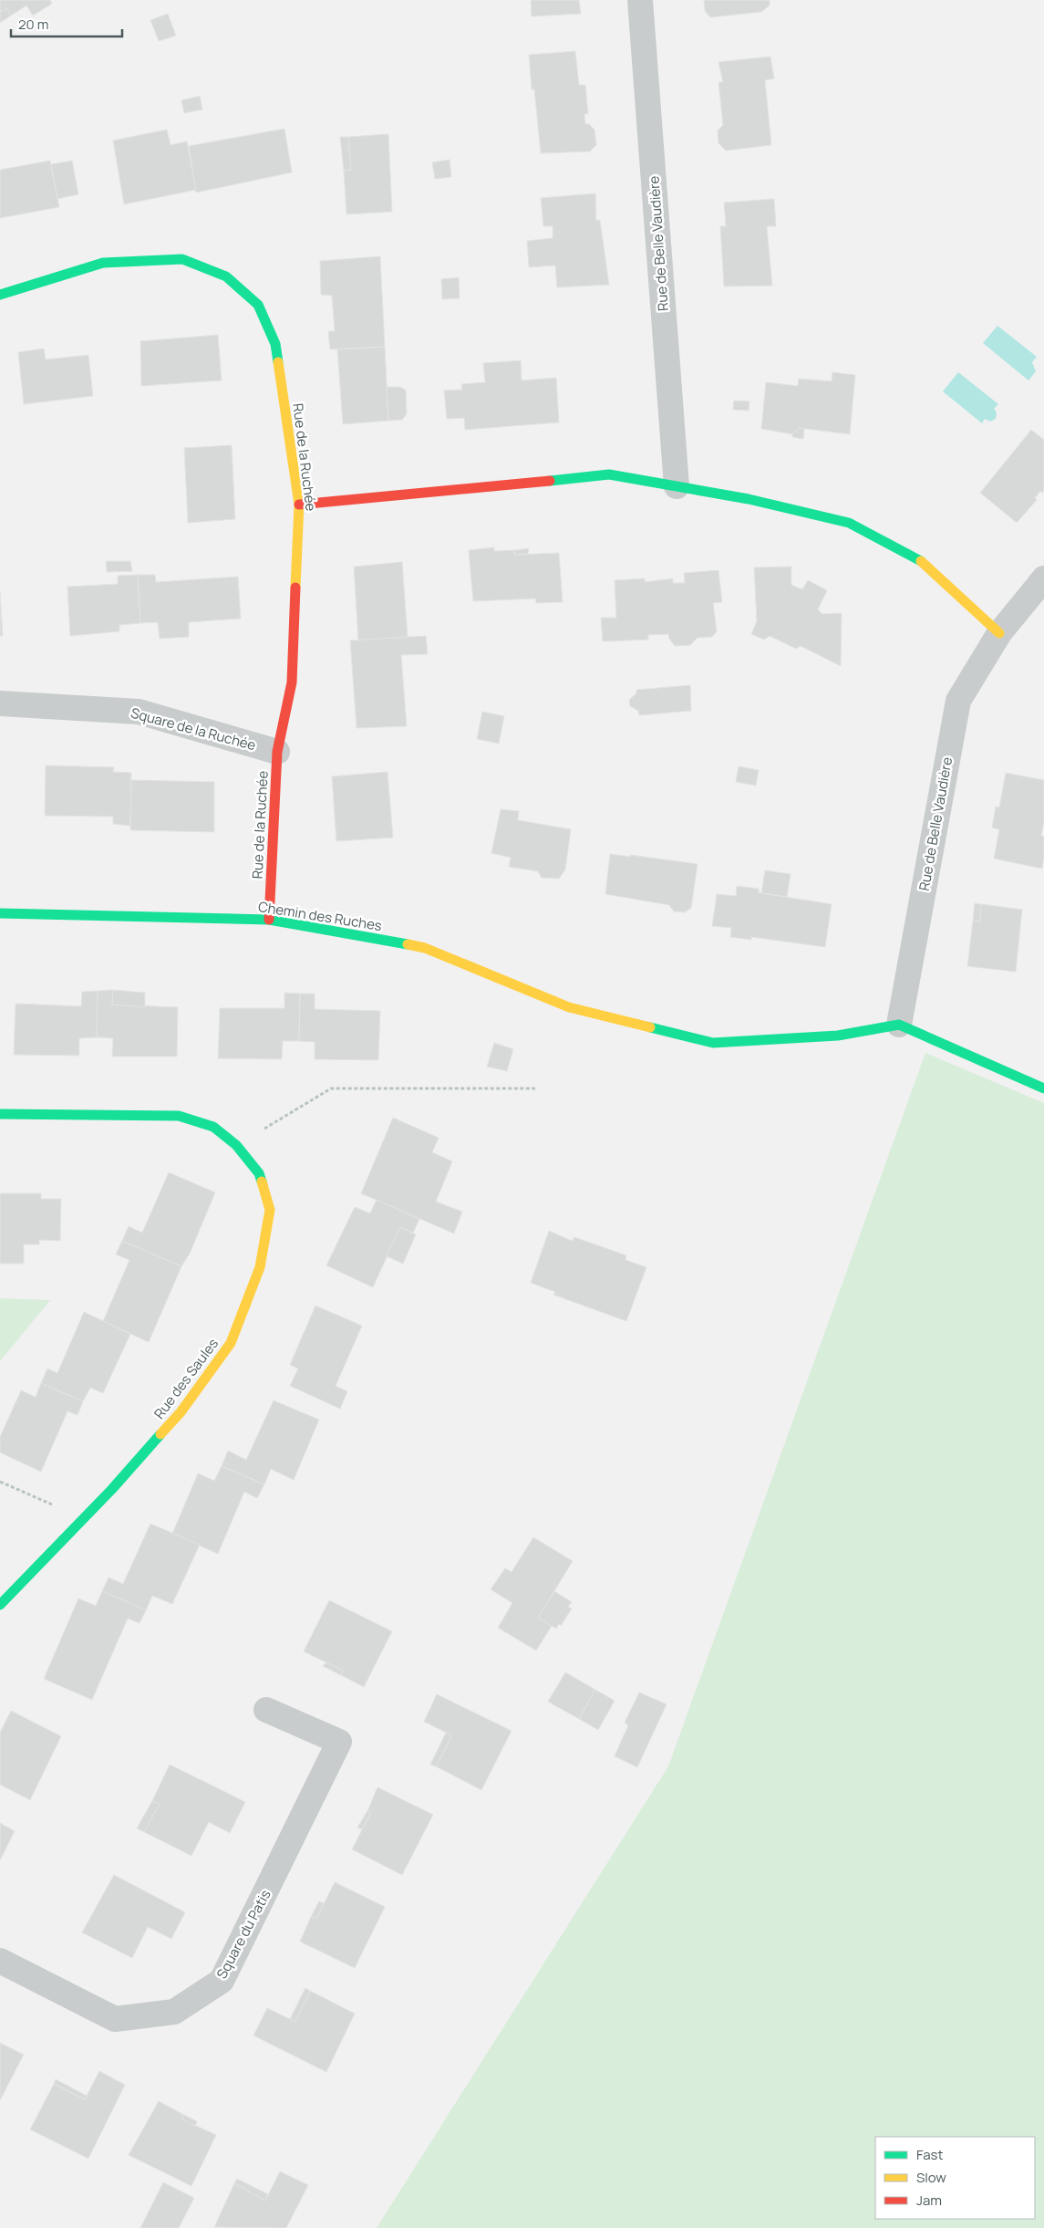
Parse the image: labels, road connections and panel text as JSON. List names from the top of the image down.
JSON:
{
  "streets": {
    "street": [
      "Rue de Belle Vaudière",
      "Rue de la Ruchée",
      "Square de la Ruchée",
      "Chemin des Ruches",
      "Rue des Saules",
      "Square du Patis"
    ]
  },
  "crossings": [
    ["Rue de Belle Vaudière", "Chemin des Ruches"],
    ["Rue de la Ruchée", "Square de la Ruchée"],
    ["Rue de la Ruchée", "Chemin des Ruches"]
  ],
  "legend": ["Fast", "Slow", "Jam"],
  "scale_bar": "20 m"
}
